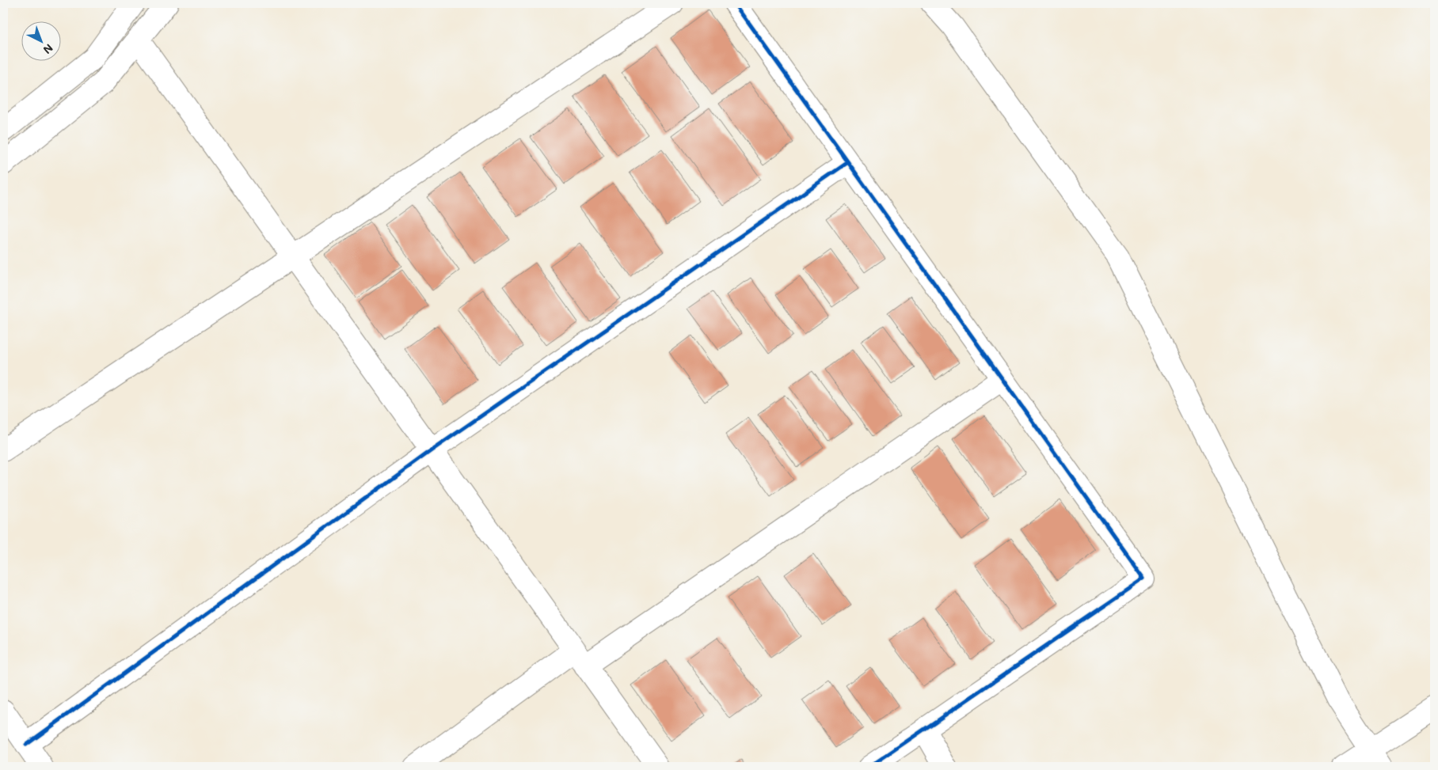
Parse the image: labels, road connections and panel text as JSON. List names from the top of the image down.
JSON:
{
  "north": "bottom right"
}
